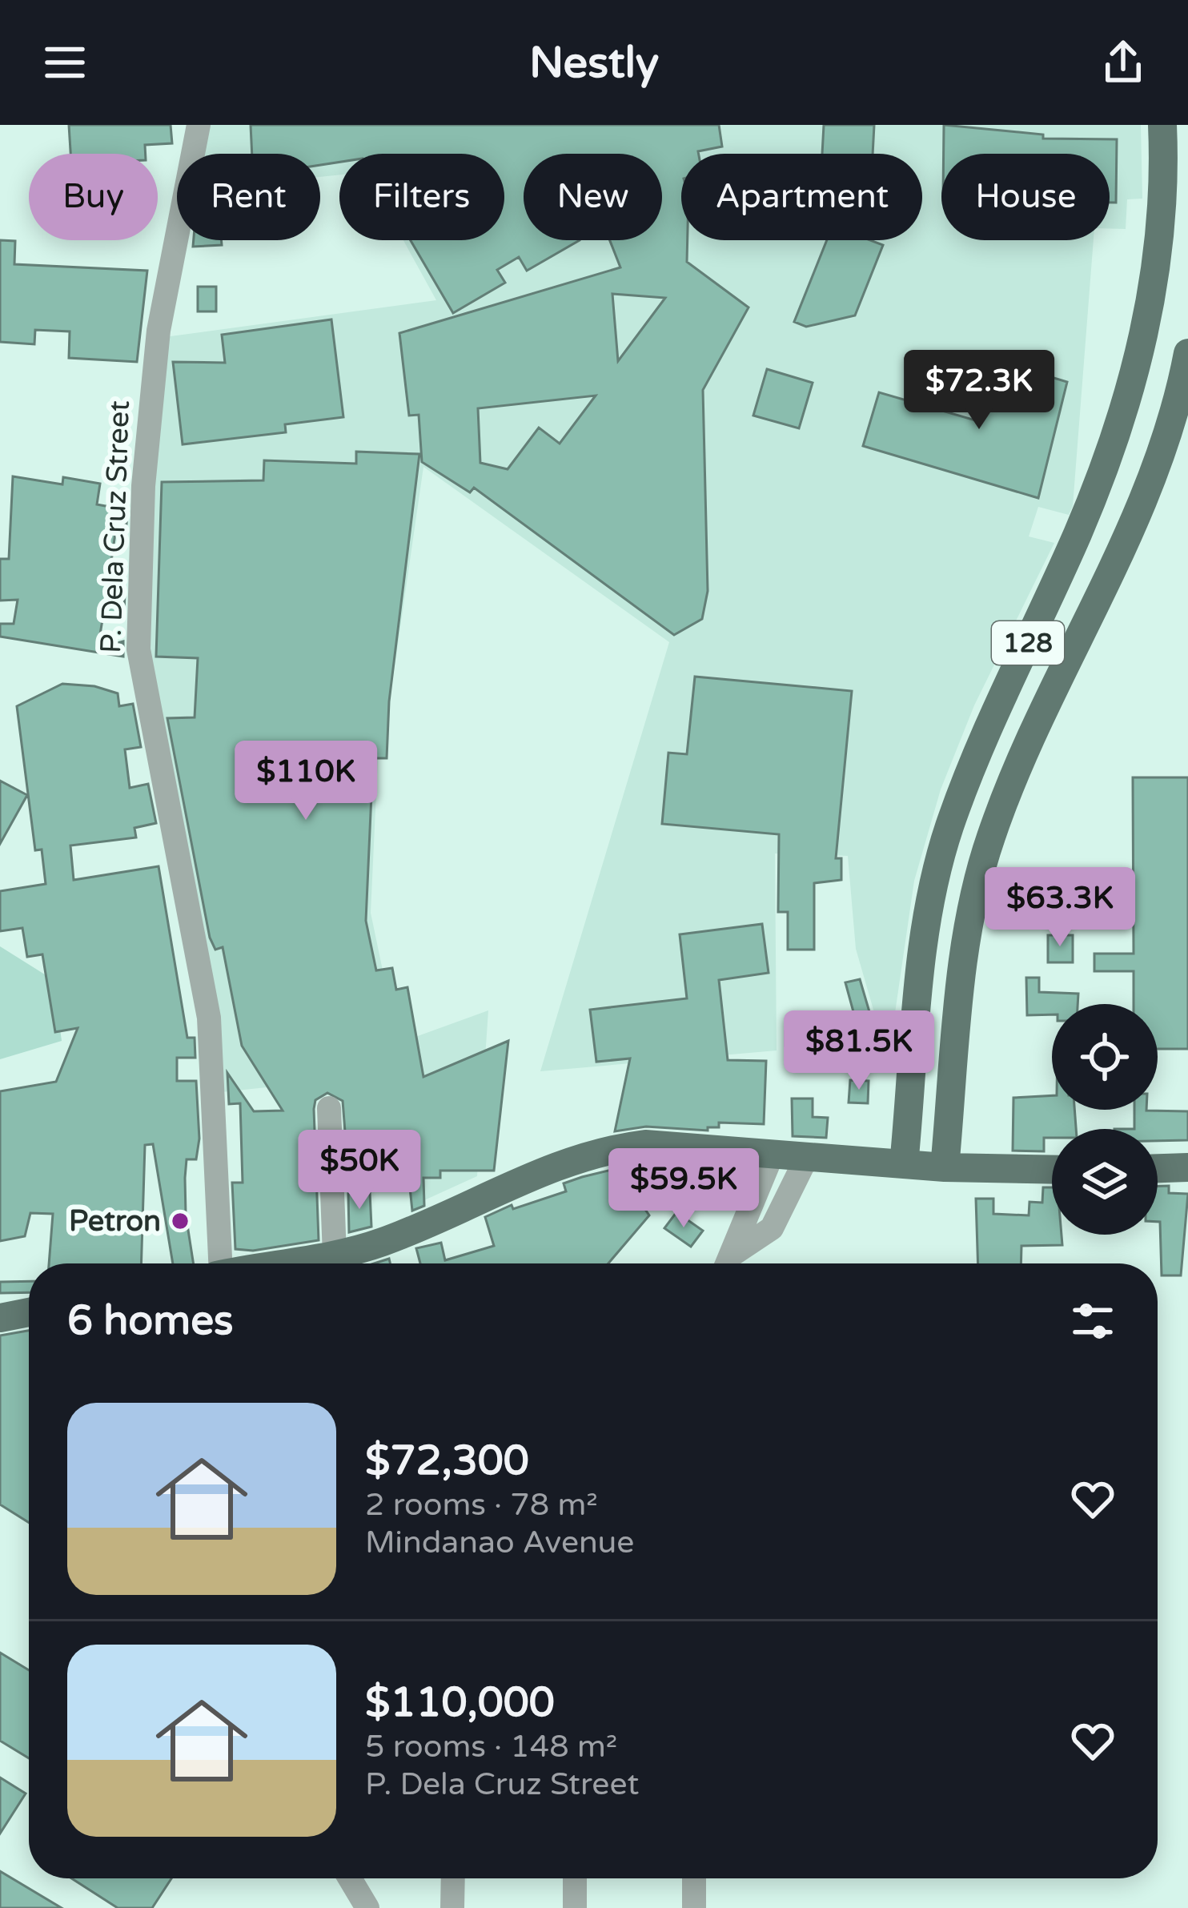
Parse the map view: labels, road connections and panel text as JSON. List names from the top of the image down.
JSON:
{
  "streets": {
    "main road": ["128"],
    "street": ["P. Dela Cruz Street"]
  },
  "places": ["Petron"],
  "page": {
    "header": "Nestly",
    "chip": [
      "Buy",
      "Rent",
      "Filters",
      "New",
      "Apartment",
      "House"
    ],
    "price": [
      "$72.3K",
      "$110K",
      "$63.3K",
      "$81.5K",
      "$50K",
      "$59.5K"
    ],
    "heading": "6 homes",
    "list": [
      {
        "name": "$72,300",
        "note": "2 rooms · 78 m² · Mindanao Avenue"
      },
      {
        "name": "$110,000",
        "note": "5 rooms · 148 m² · P. Dela Cruz Street"
      }
    ]
  }
}
